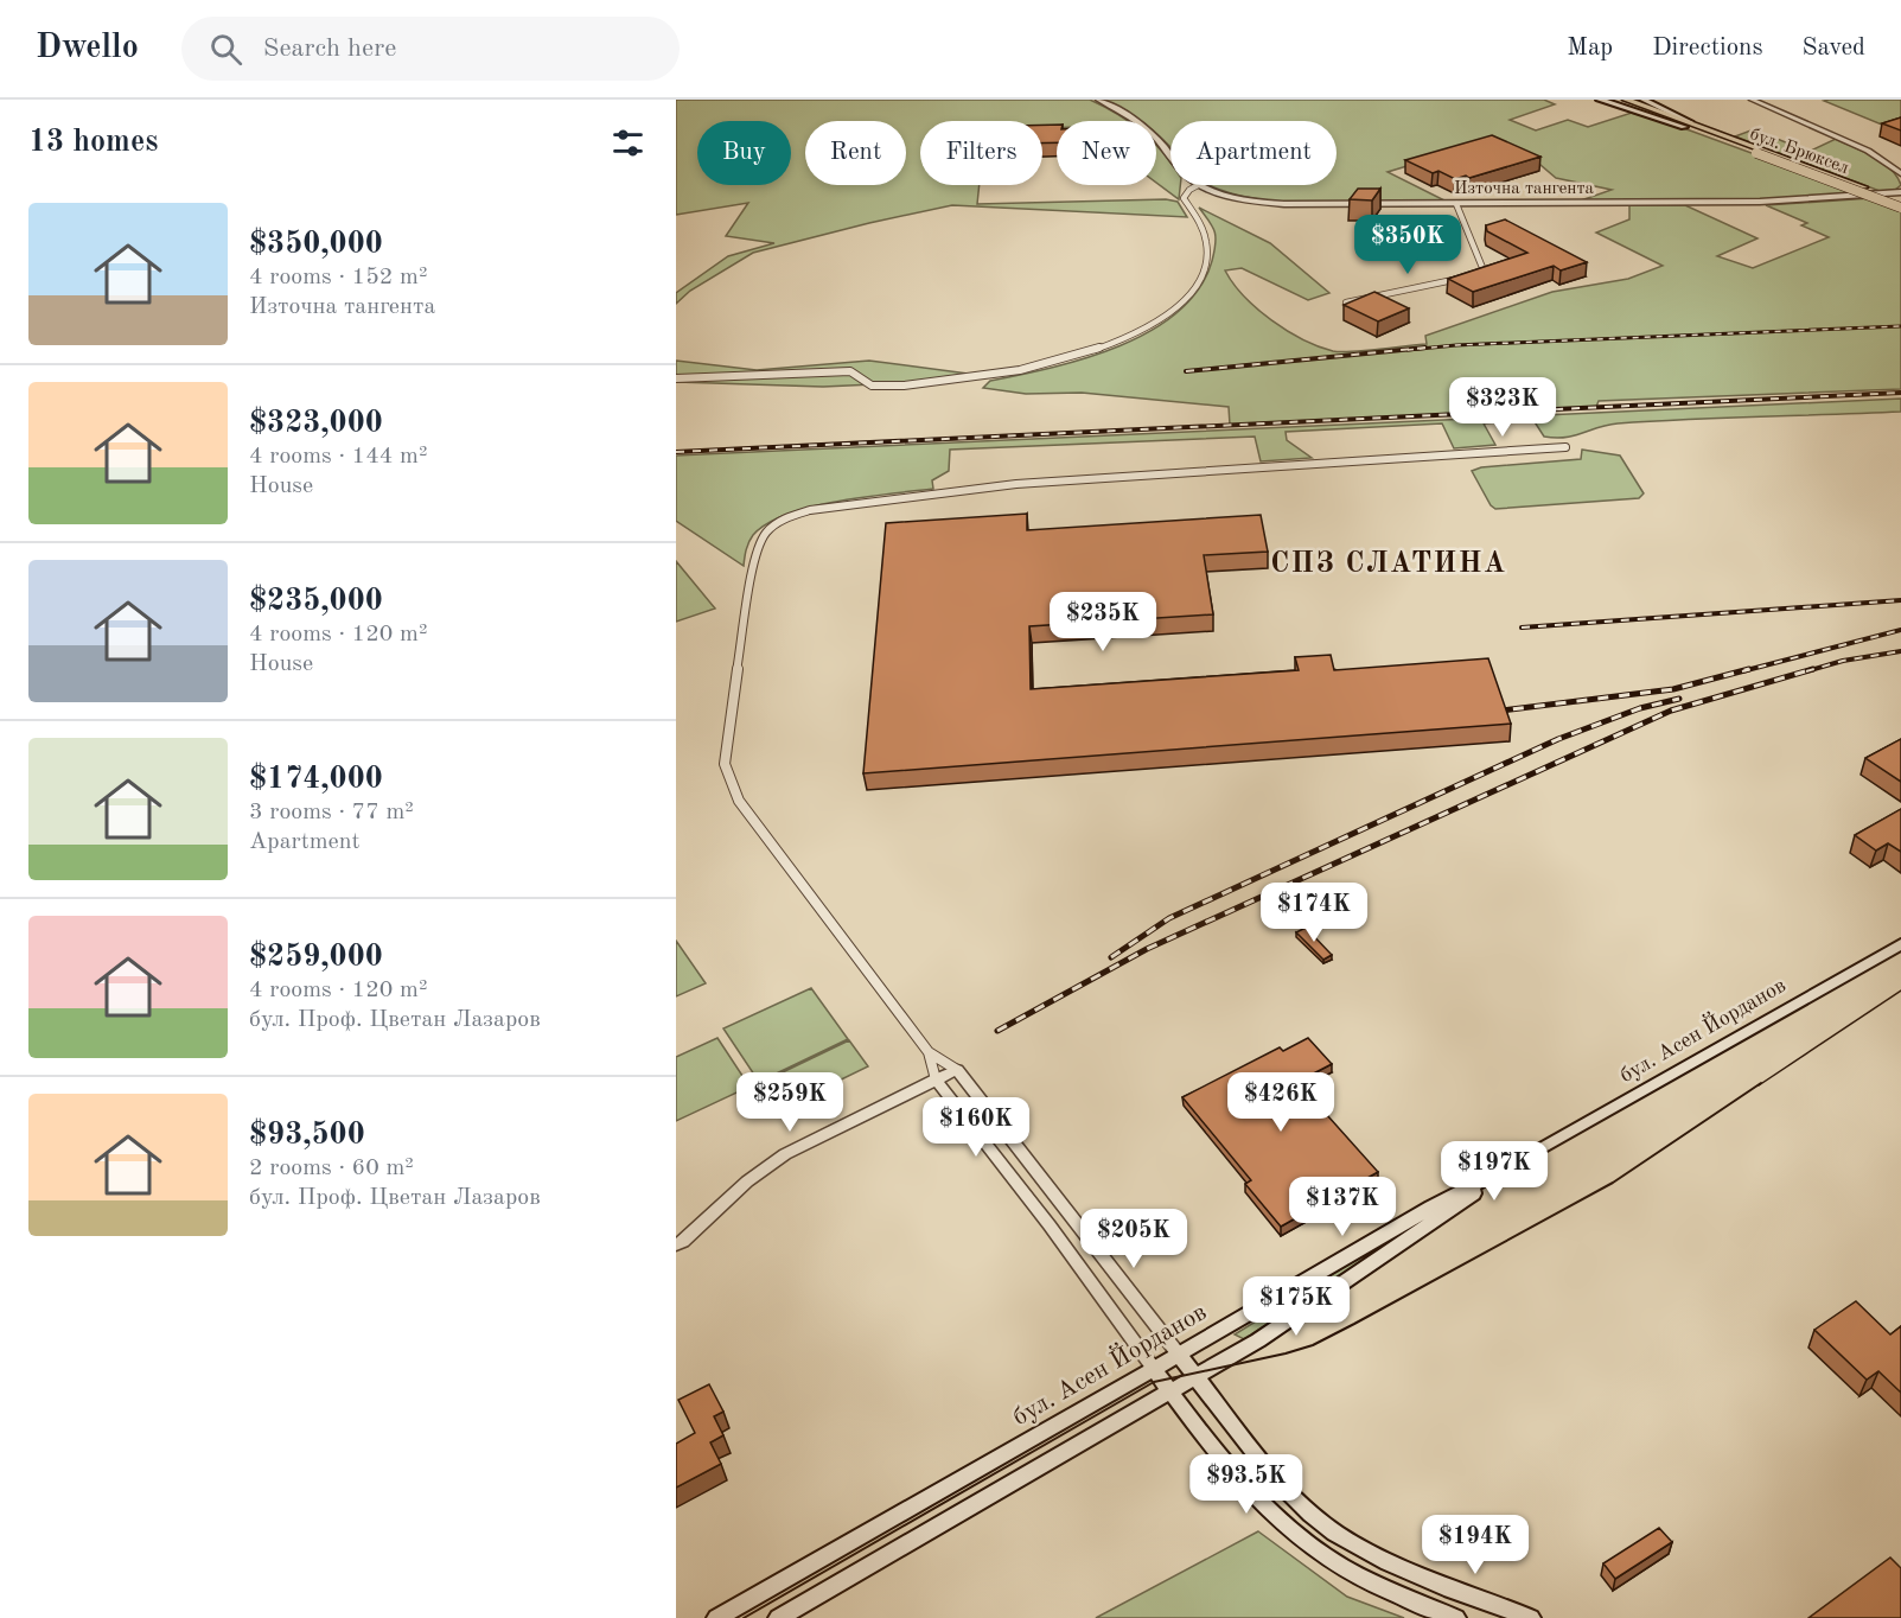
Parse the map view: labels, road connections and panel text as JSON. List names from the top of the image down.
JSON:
{
  "streets": {
    "main road": ["бул. Брюксел", "бул. Асен Йорданов"],
    "street": ["Източна тангента"]
  },
  "districts": ["СПЗ СЛАТИНА"],
  "page": {
    "header": "Dwello",
    "search": "Search here",
    "nav": ["Map", "Directions", "Saved"],
    "heading": "13 homes",
    "chip": [
      "Buy",
      "Rent",
      "Filters",
      "New",
      "Apartment"
    ],
    "list": [
      {
        "name": "$350,000",
        "note": "4 rooms · 152 m² · Източна тангента"
      },
      {
        "name": "$323,000",
        "note": "4 rooms · 144 m² · House"
      },
      {
        "name": "$235,000",
        "note": "4 rooms · 120 m² · House"
      },
      {
        "name": "$174,000",
        "note": "3 rooms · 77 m² · Apartment"
      },
      {
        "name": "$259,000",
        "note": "4 rooms · 120 m² · бул. Проф. Цветан Лазаров"
      },
      {
        "name": "$93,500",
        "note": "2 rooms · 60 m² · бул. Проф. Цветан Лазаров"
      }
    ],
    "price": [
      "$350K",
      "$323K",
      "$235K",
      "$174K",
      "$259K",
      "$426K",
      "$160K",
      "$197K",
      "$137K",
      "$205K",
      "$175K",
      "$93.5K",
      "$194K"
    ]
  }
}
